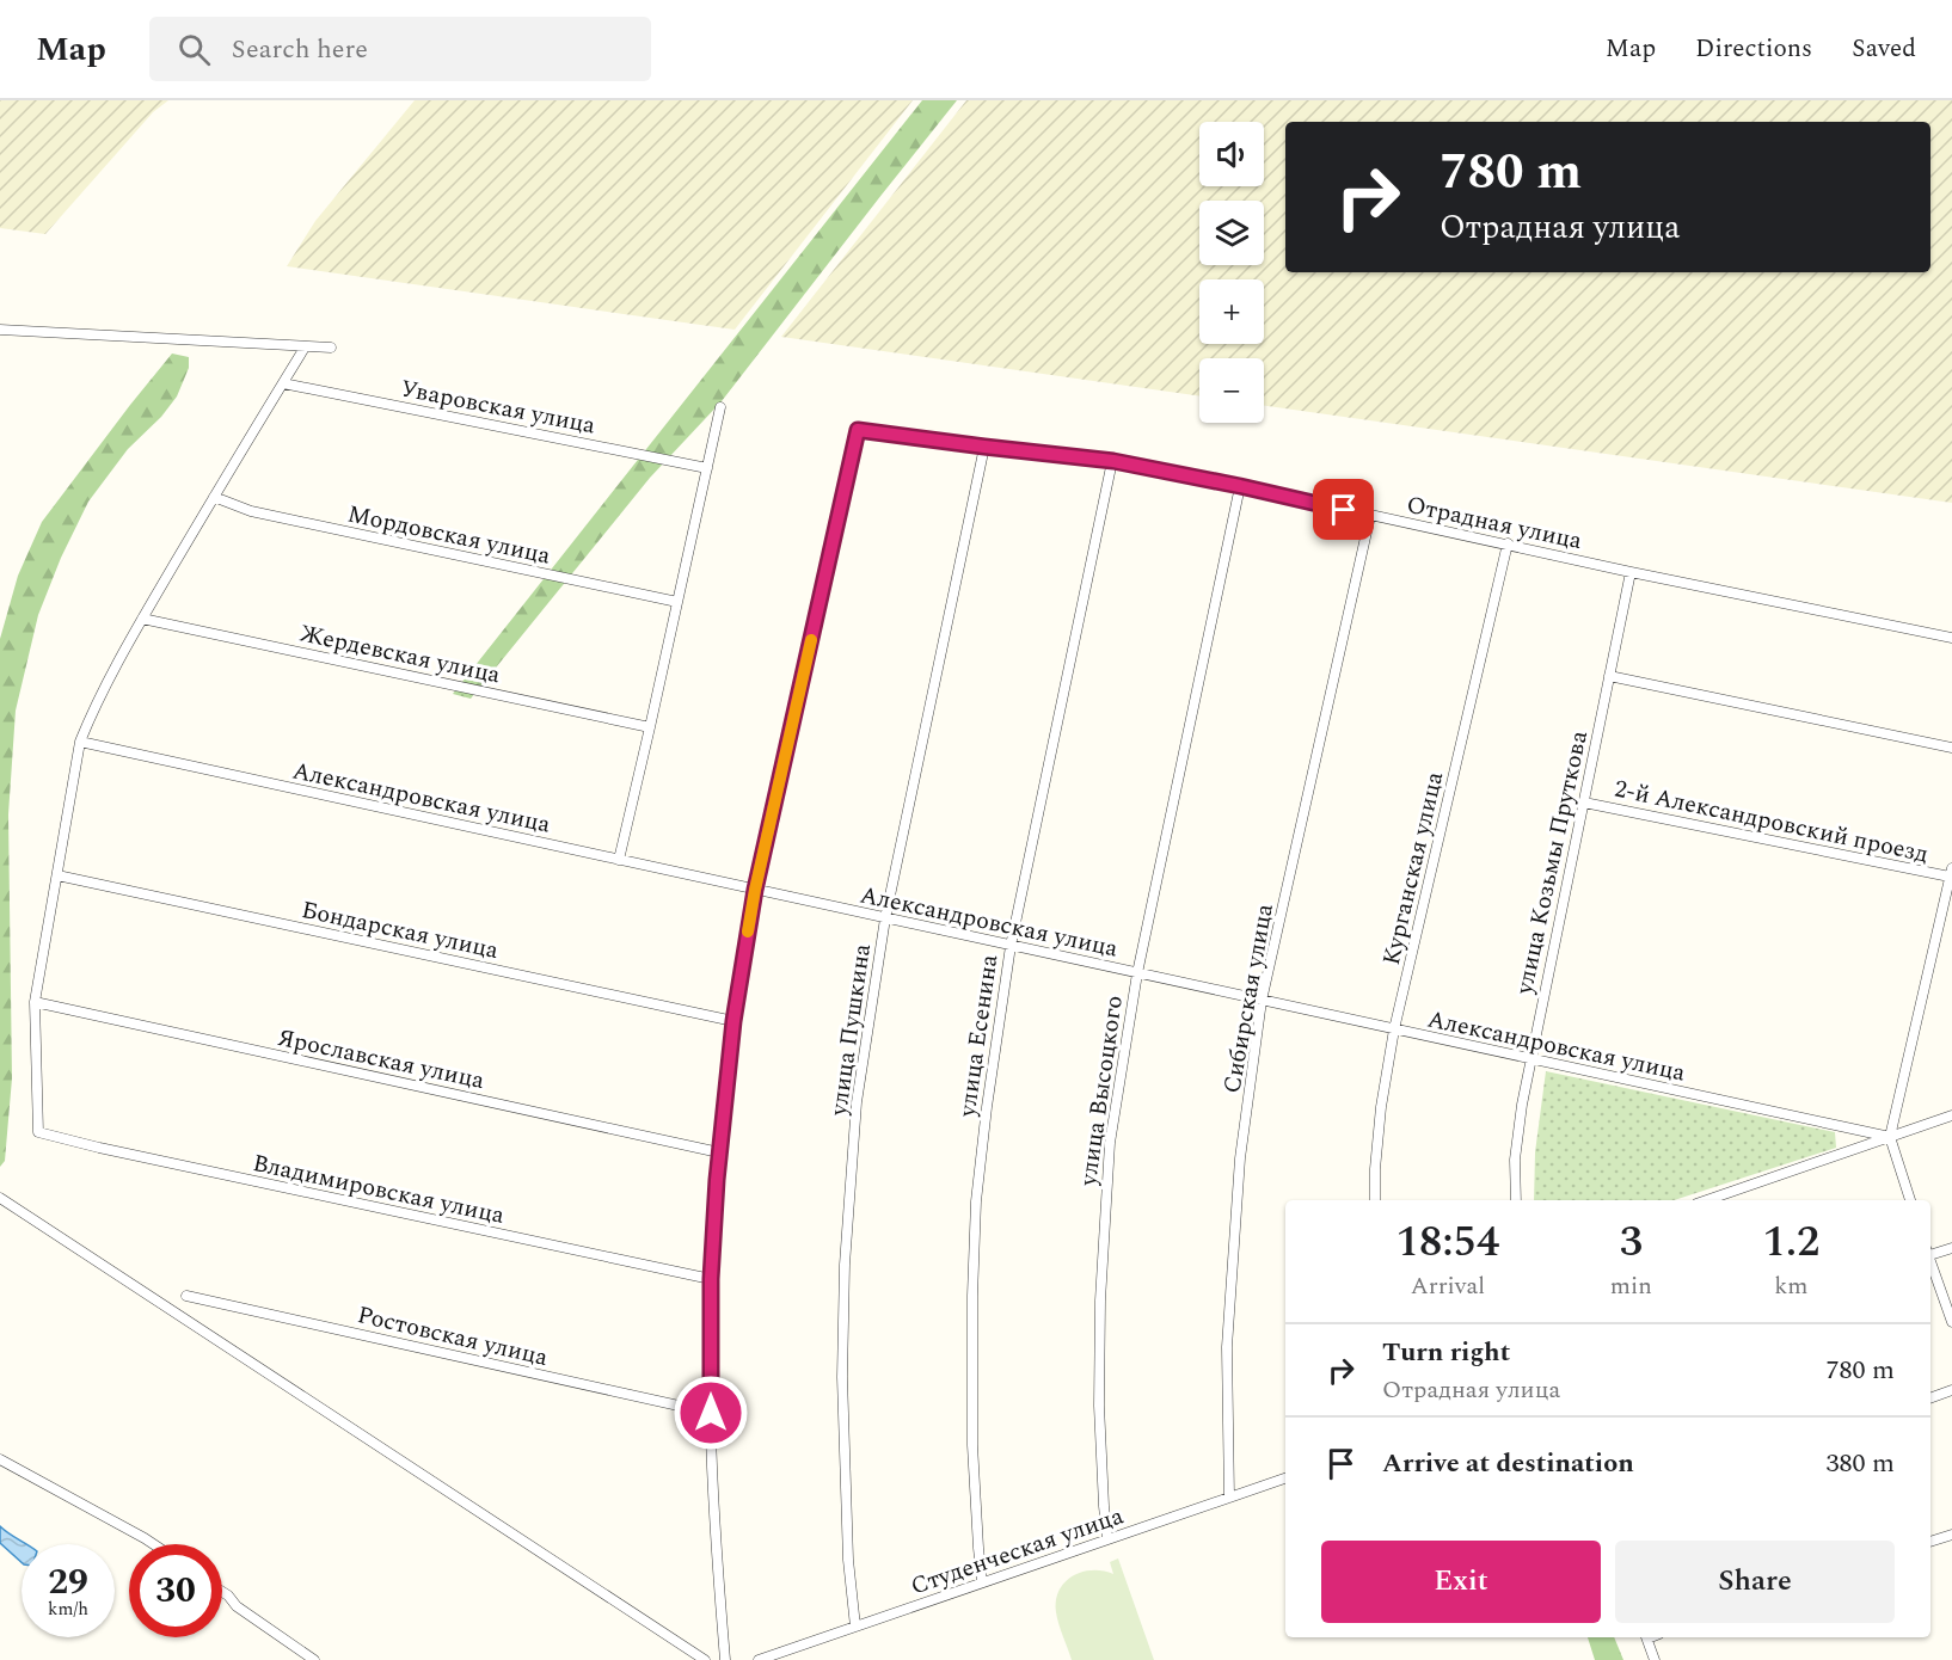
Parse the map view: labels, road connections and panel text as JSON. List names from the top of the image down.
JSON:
{
  "streets": {
    "street": [
      "Уваровская улица",
      "Отрадная улица",
      "Мордовская улица",
      "Жердевская улица",
      "Александровская улица",
      "2-й Александровский проезд",
      "улица Козьмы Пруткова",
      "Курганская улица",
      "Бондарская улица",
      "Сибирская улица",
      "улица Пушкина",
      "улица Есенина",
      "Ярославская улица",
      "улица Высоцкого",
      "Владимировская улица",
      "Ростовская улица",
      "Студенческая улица"
    ]
  },
  "crossings": [
    ["Отрадная улица", "Александровская улица"],
    ["Отрадная улица", "улица Козьмы Пруткова"],
    ["Отрадная улица", "Курганская улица"],
    ["Отрадная улица", "Сибирская улица"],
    ["Отрадная улица", "улица Пушкина"],
    ["Отрадная улица", "улица Есенина"],
    ["Отрадная улица", "улица Высоцкого"],
    ["Александровская улица", "улица Козьмы Пруткова"],
    ["Александровская улица", "Курганская улица"],
    ["Александровская улица", "Сибирская улица"],
    ["Александровская улица", "улица Пушкина"],
    ["Александровская улица", "улица Есенина"],
    ["Александровская улица", "улица Высоцкого"],
    ["2-й Александровский проезд", "улица Козьмы Пруткова"],
    ["Сибирская улица", "Студенческая улица"],
    ["улица Пушкина", "Студенческая улица"],
    ["улица Есенина", "Студенческая улица"],
    ["Ярославская улица", "Владимировская улица"],
    ["улица Высоцкого", "Студенческая улица"]
  ],
  "page": {
    "header": "Map",
    "search": "Search here",
    "nav": ["Map", "Directions", "Saved"],
    "map_buttons": ["+", "−"],
    "turn": ["780 m", "Отрадная улица"],
    "eta": [
      "18:54",
      "Arrival",
      "3",
      "min",
      "1.2",
      "km"
    ],
    "list": [
      {
        "name": "Turn right",
        "note": "Отрадная улица",
        "value": "780 m"
      },
      {
        "name": "Arrive at destination",
        "value": "380 m"
      }
    ],
    "buttons": ["Exit", "Share"],
    "speed": "29 km/h",
    "limit": "30"
  }
}
